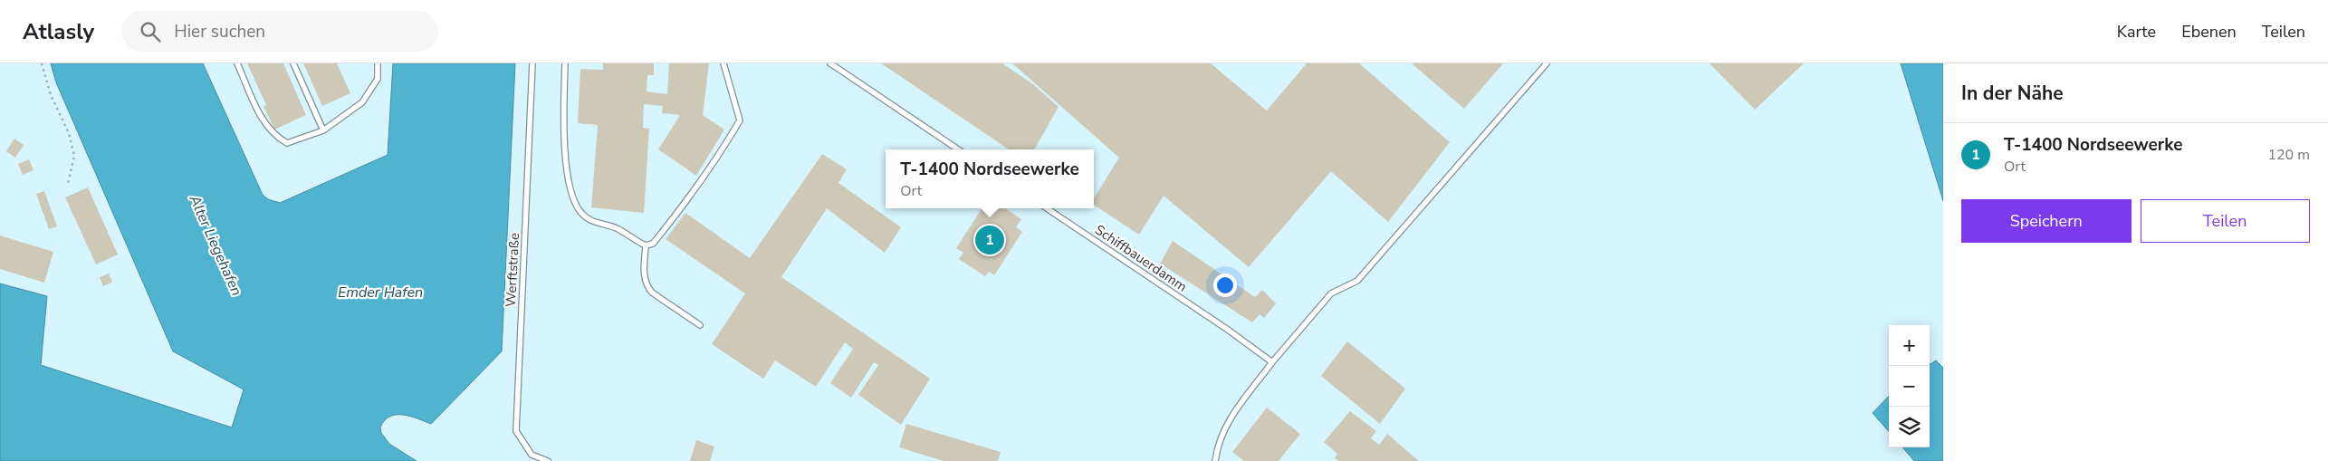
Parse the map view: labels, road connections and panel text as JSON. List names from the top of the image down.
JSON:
{
  "streets": {
    "lane": ["Schiffbauerdamm", "Werftstraße"]
  },
  "water": ["Alter Liegehafen", "Emder Hafen"],
  "page": {
    "header": "Atlasly",
    "search": "Hier suchen",
    "nav": ["Karte", "Ebenen", "Teilen"],
    "heading": "In der Nähe",
    "list": [
      {
        "mark": "1",
        "name": "T-1400 Nordseewerke",
        "note": "Ort",
        "value": "120 m"
      }
    ],
    "popup": ["T-1400 Nordseewerke", "Ort"],
    "buttons": ["Speichern", "Teilen"],
    "pins": "1",
    "map_buttons": ["+", "−"]
  }
}
